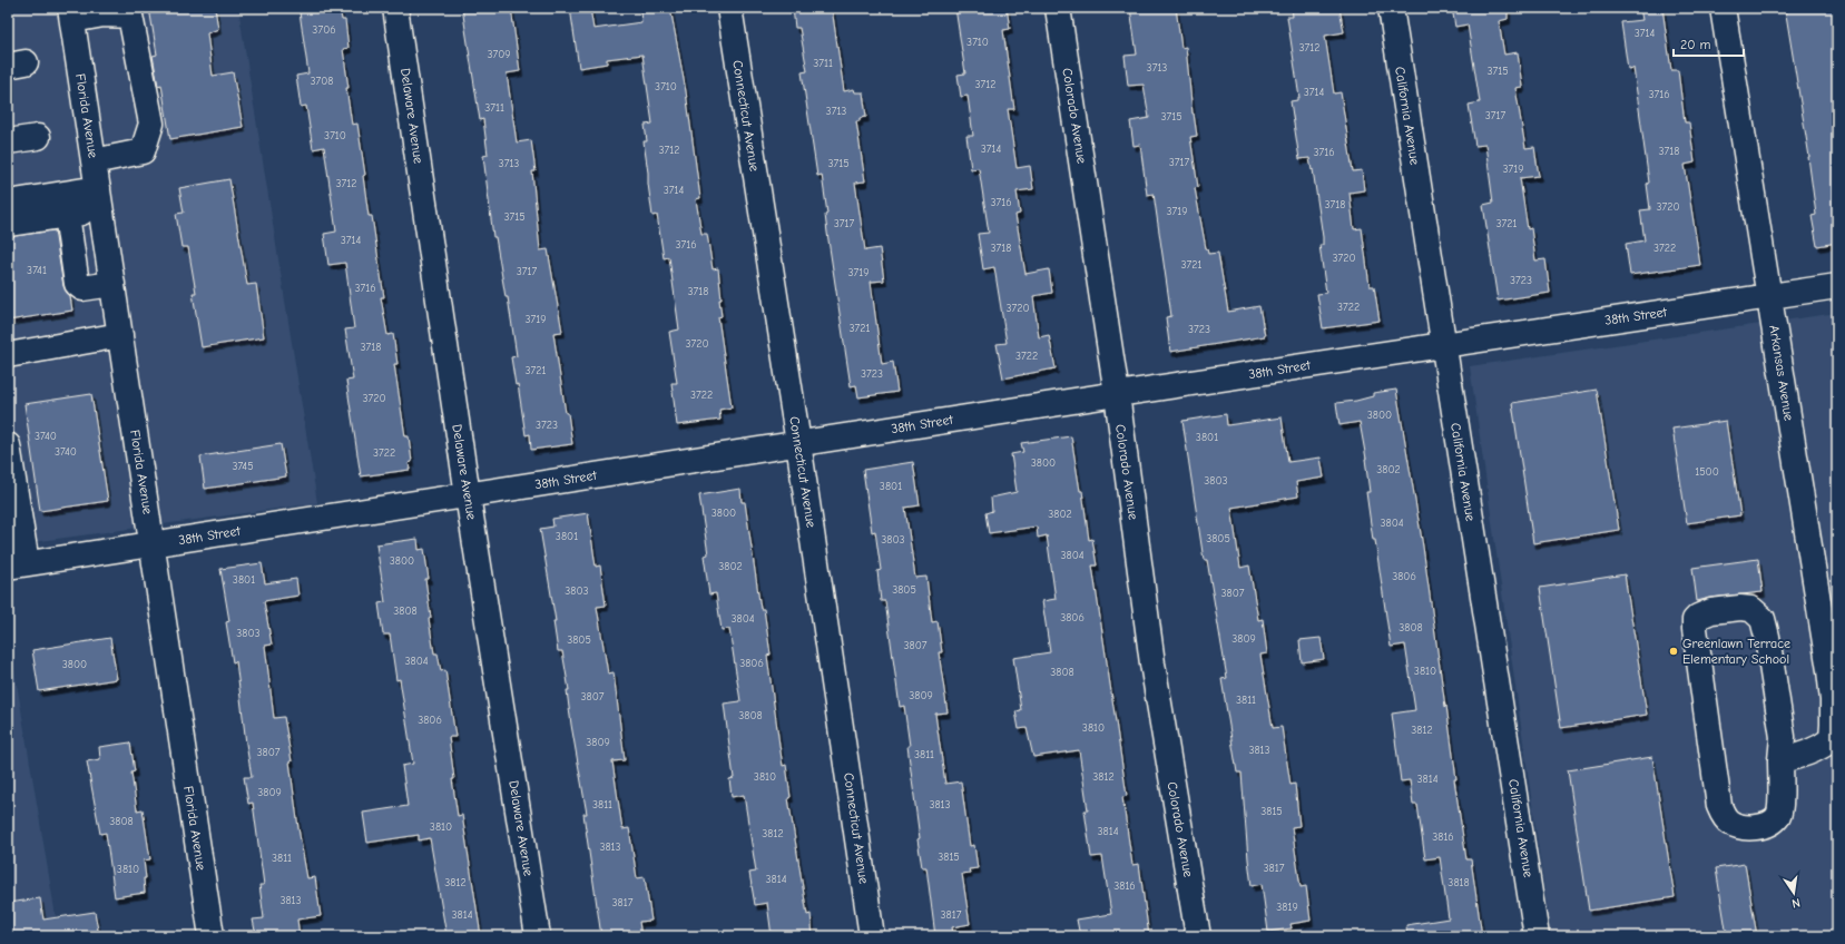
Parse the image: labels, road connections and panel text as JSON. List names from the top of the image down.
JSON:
{
  "streets": {
    "street": [
      "Florida Avenue",
      "Delaware Avenue",
      "Connecticut Avenue",
      "Colorado Avenue",
      "California Avenue",
      "38th Street",
      "Arkansas Avenue"
    ]
  },
  "crossings": [
    ["Florida Avenue", "38th Street"],
    ["Delaware Avenue", "38th Street"],
    ["Connecticut Avenue", "38th Street"],
    ["Colorado Avenue", "38th Street"],
    ["California Avenue", "38th Street"],
    ["38th Street", "Arkansas Avenue"]
  ],
  "places": ["Greenlawn Terrace Elementary School"],
  "house_numbers": [
    "3706",
    "3714",
    "3710",
    "3712",
    "3709",
    "3711",
    "3713",
    "3715",
    "3708",
    "3712",
    "3710",
    "3714",
    "3716",
    "3711",
    "3713",
    "3717",
    "3715",
    "3710",
    "3714",
    "3712",
    "3718",
    "3716",
    "3717",
    "3713",
    "3715",
    "3719",
    "3712",
    "3714",
    "3716",
    "3718",
    "3720",
    "3719",
    "3715",
    "3717",
    "3721",
    "3714",
    "3716",
    "3718",
    "3722",
    "3720",
    "3721",
    "3741",
    "3717",
    "3719",
    "3723",
    "3716",
    "3718",
    "3722",
    "3720",
    "3719",
    "3721",
    "3723",
    "3720",
    "3718",
    "3722",
    "3721",
    "3723",
    "3722",
    "3720",
    "3800",
    "3723",
    "3740",
    "3801",
    "3740",
    "3722",
    "3800",
    "3745",
    "3802",
    "1500",
    "3803",
    "3801",
    "3800",
    "3802",
    "3804",
    "3801",
    "3805",
    "3803",
    "3804",
    "3800",
    "3802",
    "3806",
    "3801",
    "3805",
    "3803",
    "3807",
    "3808",
    "3806",
    "3804",
    "3808",
    "3803",
    "3809",
    "3805",
    "3807",
    "3804",
    "3806",
    "3800",
    "3810",
    "3808",
    "3809",
    "3807",
    "3811",
    "3808",
    "3806",
    "3810",
    "3812",
    "3809",
    "3813",
    "3807",
    "3811",
    "3810",
    "3812",
    "3814",
    "3809",
    "3811",
    "3813",
    "3815",
    "3808",
    "3810",
    "3814",
    "3812",
    "3816",
    "3813",
    "3815",
    "3811",
    "3817",
    "3810",
    "3814",
    "3812",
    "3818",
    "3816",
    "3813",
    "3817",
    "3819",
    "3814",
    "3817"
  ],
  "scale_bar": "20 m",
  "north": "bottom"
}
